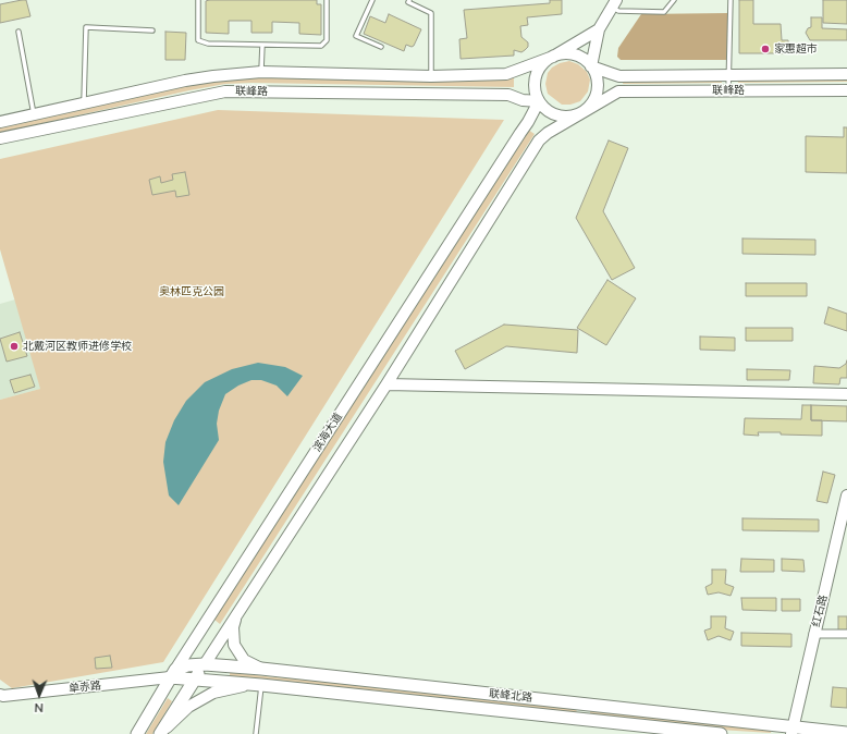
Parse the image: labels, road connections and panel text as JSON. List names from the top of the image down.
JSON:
{
  "streets": {
    "main road": [
      "联峰路",
      "滨海大道",
      "红石路",
      "单赤路",
      "联峰北路"
    ]
  },
  "crossings": [
    ["联峰路", "滨海大道"],
    ["滨海大道", "单赤路"],
    ["滨海大道", "联峰北路"],
    ["红石路", "联峰北路"],
    ["单赤路", "联峰北路"]
  ],
  "parks": ["奥林匹克公园"],
  "places": ["家惠超市", "北戴河区教师进修学校"],
  "north": "bottom"
}
